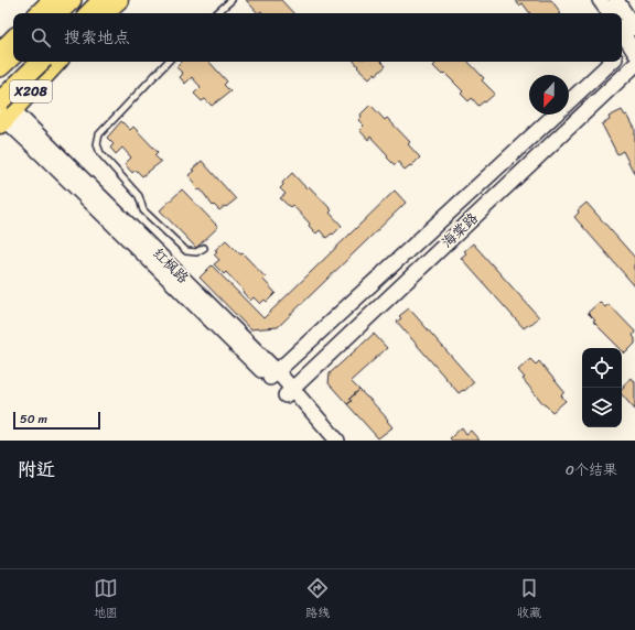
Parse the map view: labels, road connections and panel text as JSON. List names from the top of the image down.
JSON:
{
  "streets": {
    "main road": ["X208"],
    "street": ["海棠路", "红枫路"]
  },
  "crossings": [
    ["X208", "红枫路"],
    ["海棠路", "红枫路"]
  ],
  "scale_bar": "50 m",
  "north": "bottom",
  "page": {
    "search": "搜索地点",
    "scale": "50 m",
    "heading": ["附近", "0个结果"],
    "nav": ["地图", "路线", "收藏"]
  }
}
